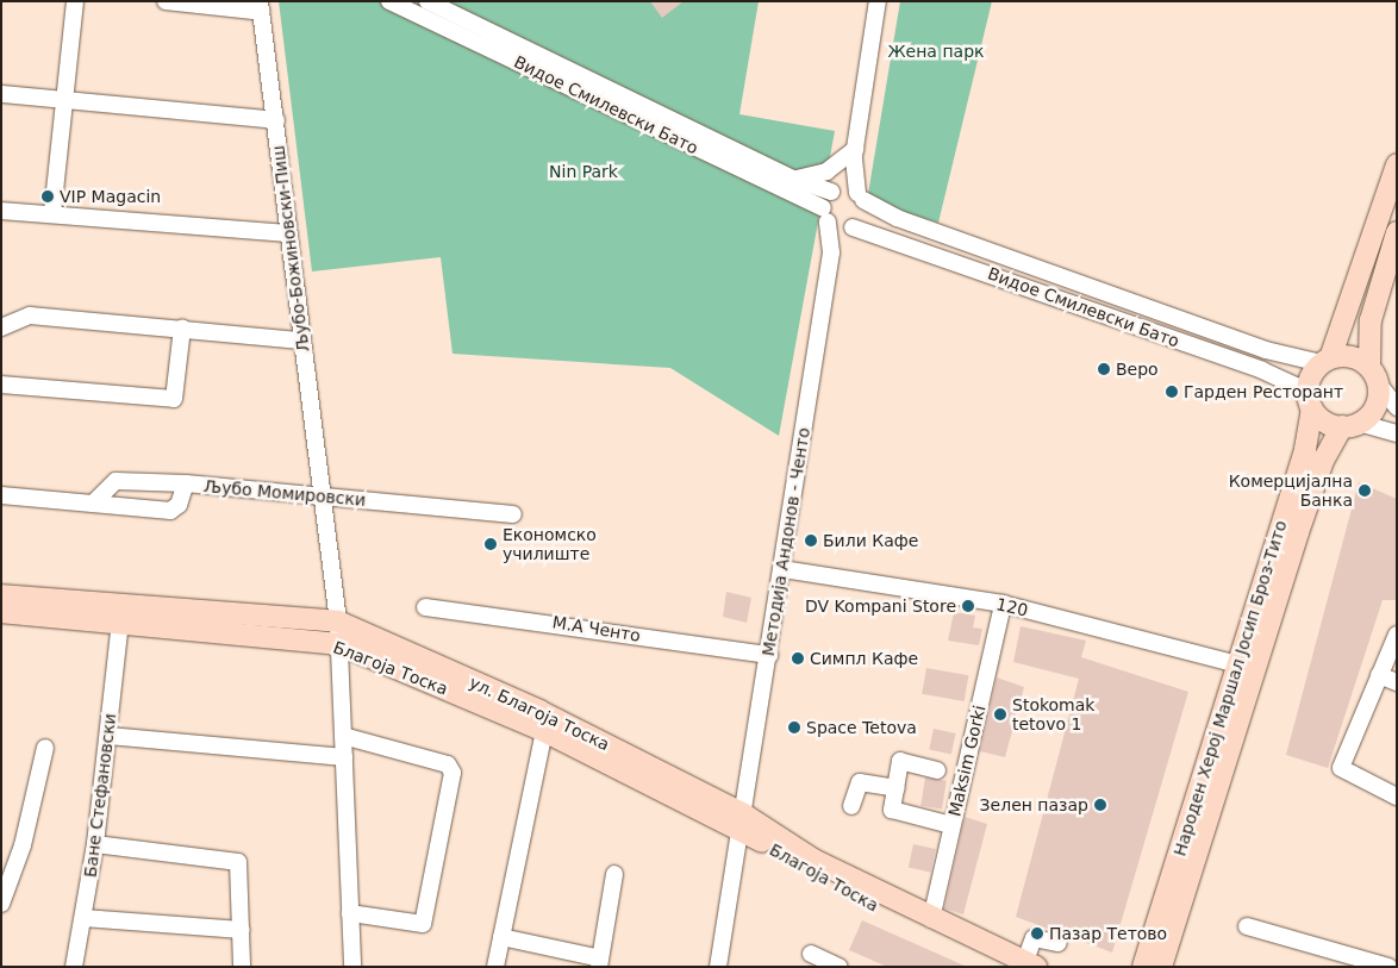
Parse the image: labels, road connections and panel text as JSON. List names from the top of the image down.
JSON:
{
  "streets": {
    "main road": ["Благоја Тоска", "Народен Херој Маршал Јосип Броз-Тито", "ул. Благоја Тоска"],
    "street": [
      "Видое Смилевски Бато",
      "Љубо-Божиновски-Пиш",
      "Љубо Момировски",
      "Методија Андонов - Ченто",
      "120",
      "М.А Ченто",
      "Maksim Gorki",
      "Бане Стефановски"
    ]
  },
  "crossings": [
    ["Видое Смилевски Бато", "Методија Андонов - Ченто"],
    ["Видое Смилевски Бато", "Народен Херој Маршал Јосип Броз-Тито"],
    ["Љубо-Божиновски-Пиш", "Љубо Момировски"],
    ["Љубо-Божиновски-Пиш", "Благоја Тоска"],
    ["Љубо-Божиновски-Пиш", "ул. Благоја Тоска"],
    ["Методија Андонов - Ченто", "120"],
    ["Методија Андонов - Ченто", "М.А Ченто"],
    ["Методија Андонов - Ченто", "Благоја Тоска"],
    ["Методија Андонов - Ченто", "ул. Благоја Тоска"],
    ["120", "Народен Херој Маршал Јосип Броз-Тито"],
    ["120", "Maksim Gorki"],
    ["Благоја Тоска", "ул. Благоја Тоска"],
    ["Благоја Тоска", "Бане Стефановски"],
    ["ул. Благоја Тоска", "Maksim Gorki"]
  ],
  "parks": ["Жена парк", "Nin Park"],
  "places": [
    "VIP Magacin",
    "Веро",
    "Гарден Ресторант",
    "Комерцијална Банка",
    "Били Кафе",
    "Економско училиште",
    "DV Kompani Store",
    "Симпл Кафе",
    "Stokomak tetovo 1",
    "Space Tetova",
    "Зелен пазар",
    "Пазар Тетово"
  ]
}
